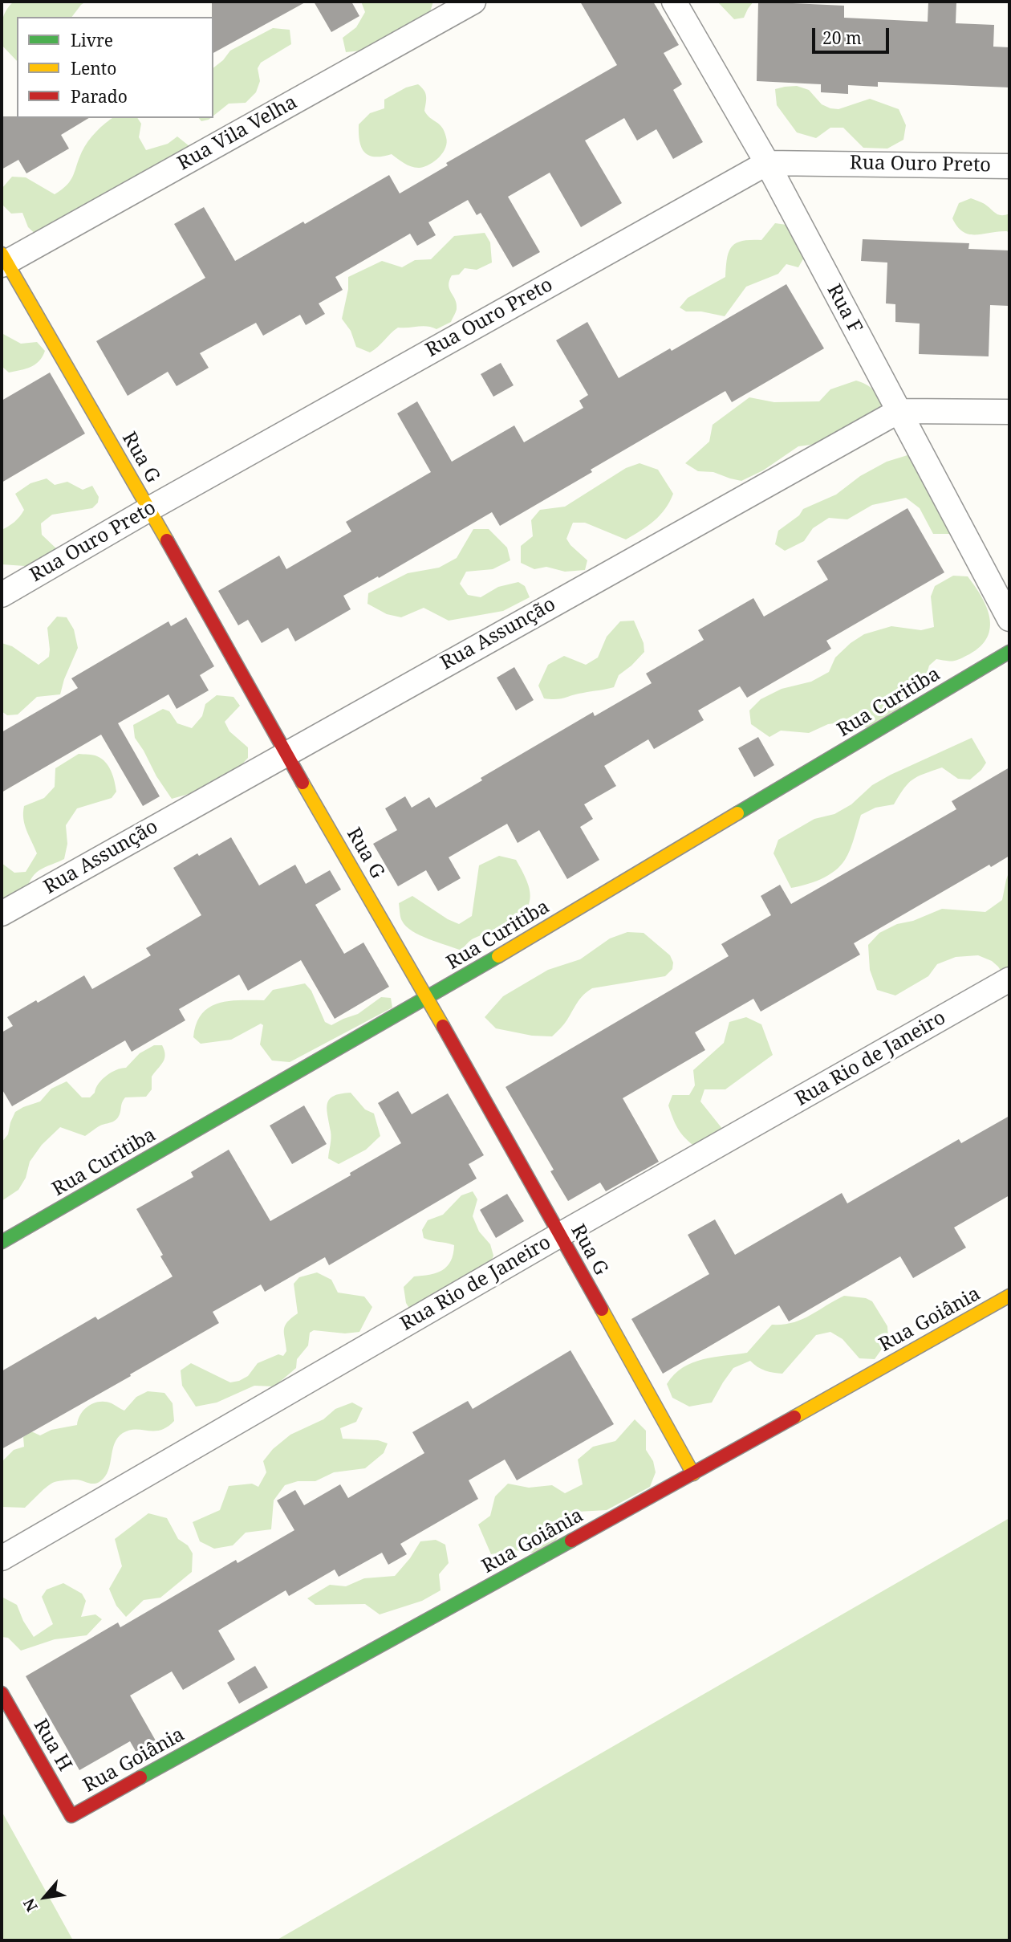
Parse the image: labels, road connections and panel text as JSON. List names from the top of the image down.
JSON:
{
  "streets": {
    "street": [
      "Rua Vila Velha",
      "Rua Ouro Preto",
      "Rua F",
      "Rua G",
      "Rua Assunção",
      "Rua Curitiba",
      "Rua Rio de Janeiro",
      "Rua Goiânia",
      "Rua H"
    ]
  },
  "crossings": [
    ["Rua Vila Velha", "Rua G"],
    ["Rua Ouro Preto", "Rua F"],
    ["Rua Ouro Preto", "Rua G"],
    ["Rua F", "Rua Assunção"],
    ["Rua G", "Rua Assunção"],
    ["Rua G", "Rua Curitiba"],
    ["Rua G", "Rua Rio de Janeiro"],
    ["Rua G", "Rua Goiânia"],
    ["Rua Goiânia", "Rua H"]
  ],
  "legend": ["Livre", "Lento", "Parado"],
  "scale_bar": "20 m",
  "north": "bottom left"
}
